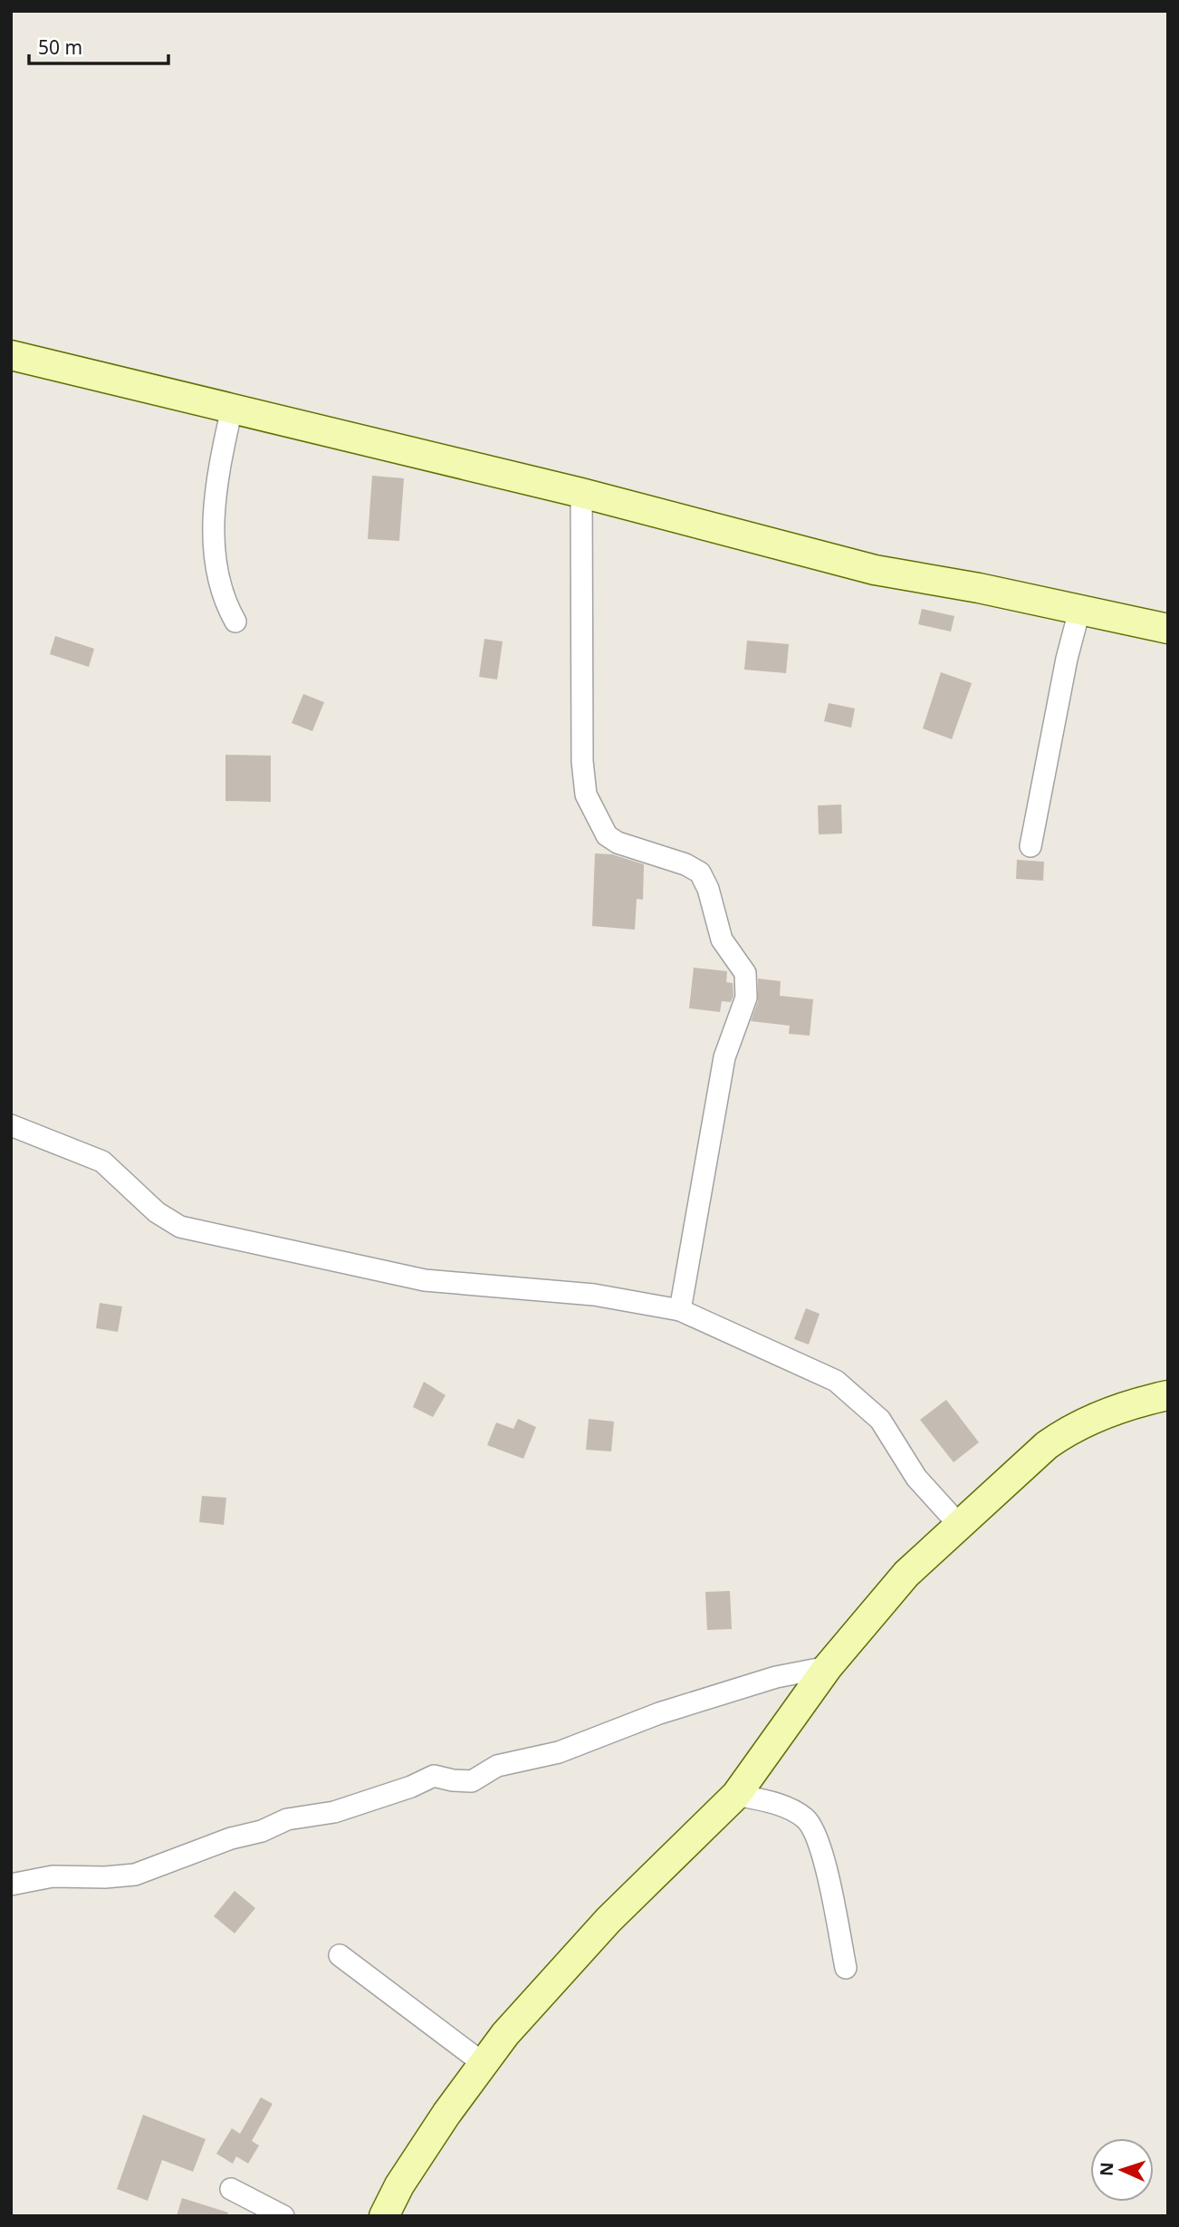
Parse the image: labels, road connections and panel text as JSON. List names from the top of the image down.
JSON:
{
  "scale_bar": "50 m",
  "north": "left"
}
